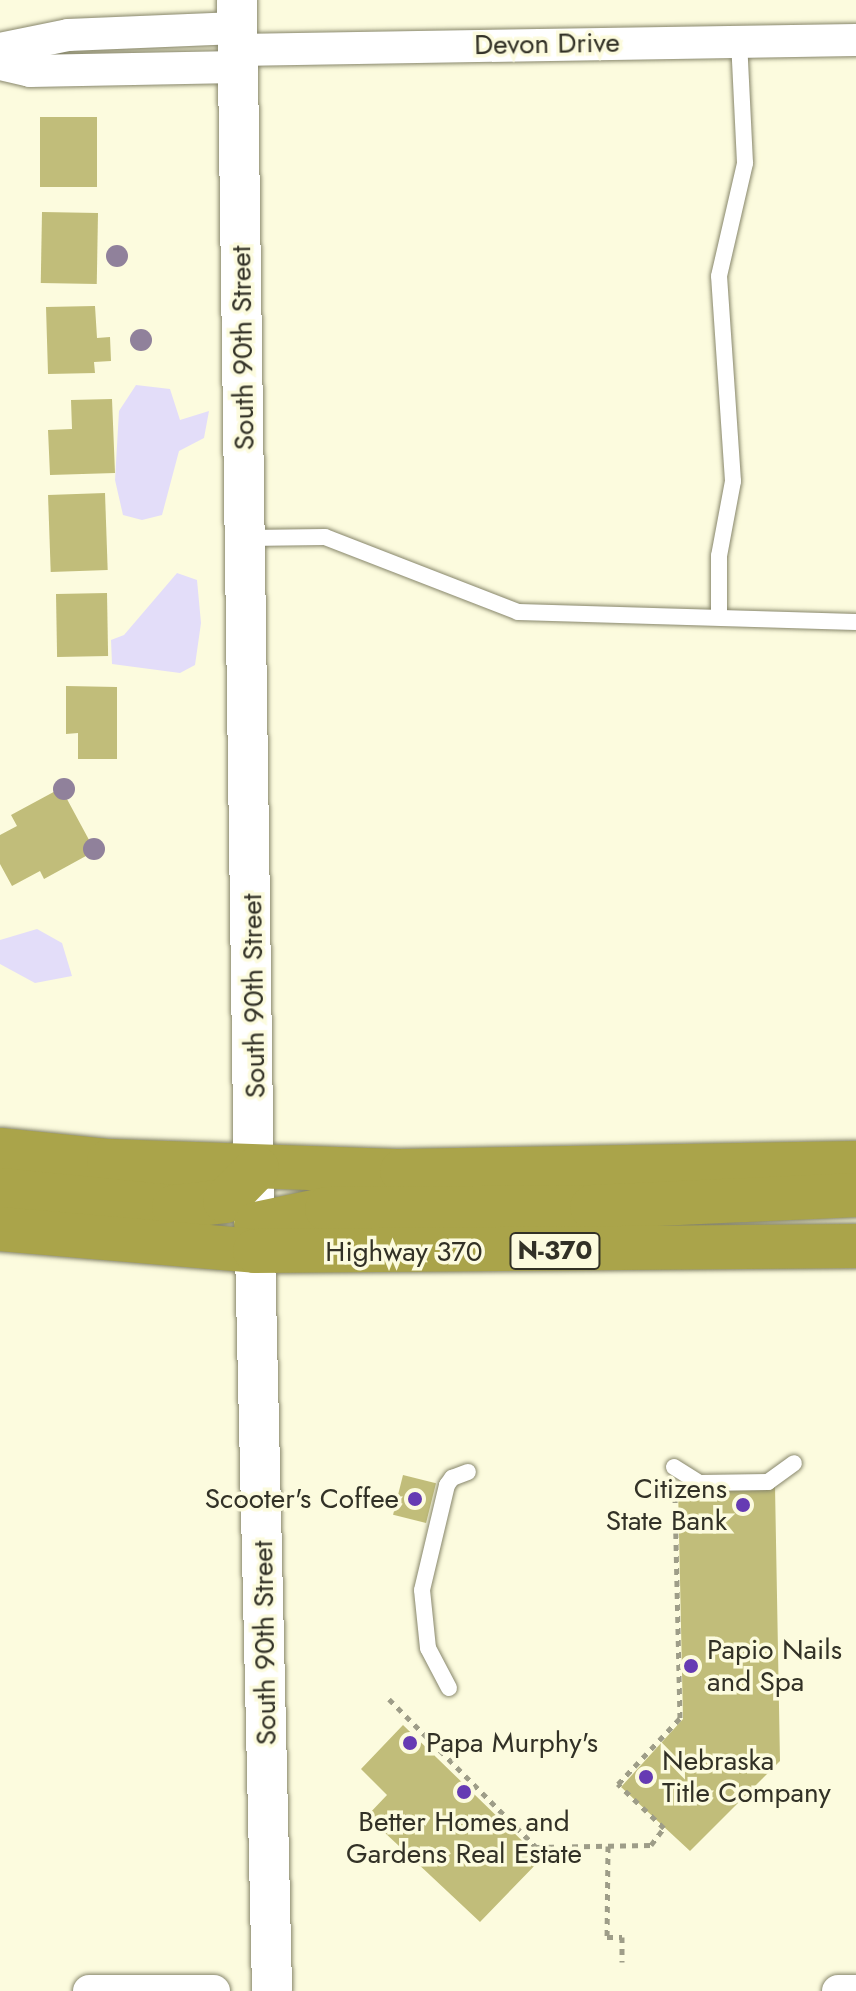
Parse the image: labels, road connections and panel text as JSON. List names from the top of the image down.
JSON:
{
  "streets": {
    "highway": ["N-370", "Highway 370"],
    "street": ["Devon Drive", "South 90th Street"]
  },
  "crossings": [
    ["Devon Drive", "South 90th Street"],
    ["South 90th Street", "Highway 370"]
  ],
  "places": [
    "Scooter's Coffee",
    "Citizens State Bank",
    "Papio Nails and Spa",
    "Papa Murphy's",
    "Nebraska Title Company",
    "Better Homes and Gardens Real Estate"
  ]
}
